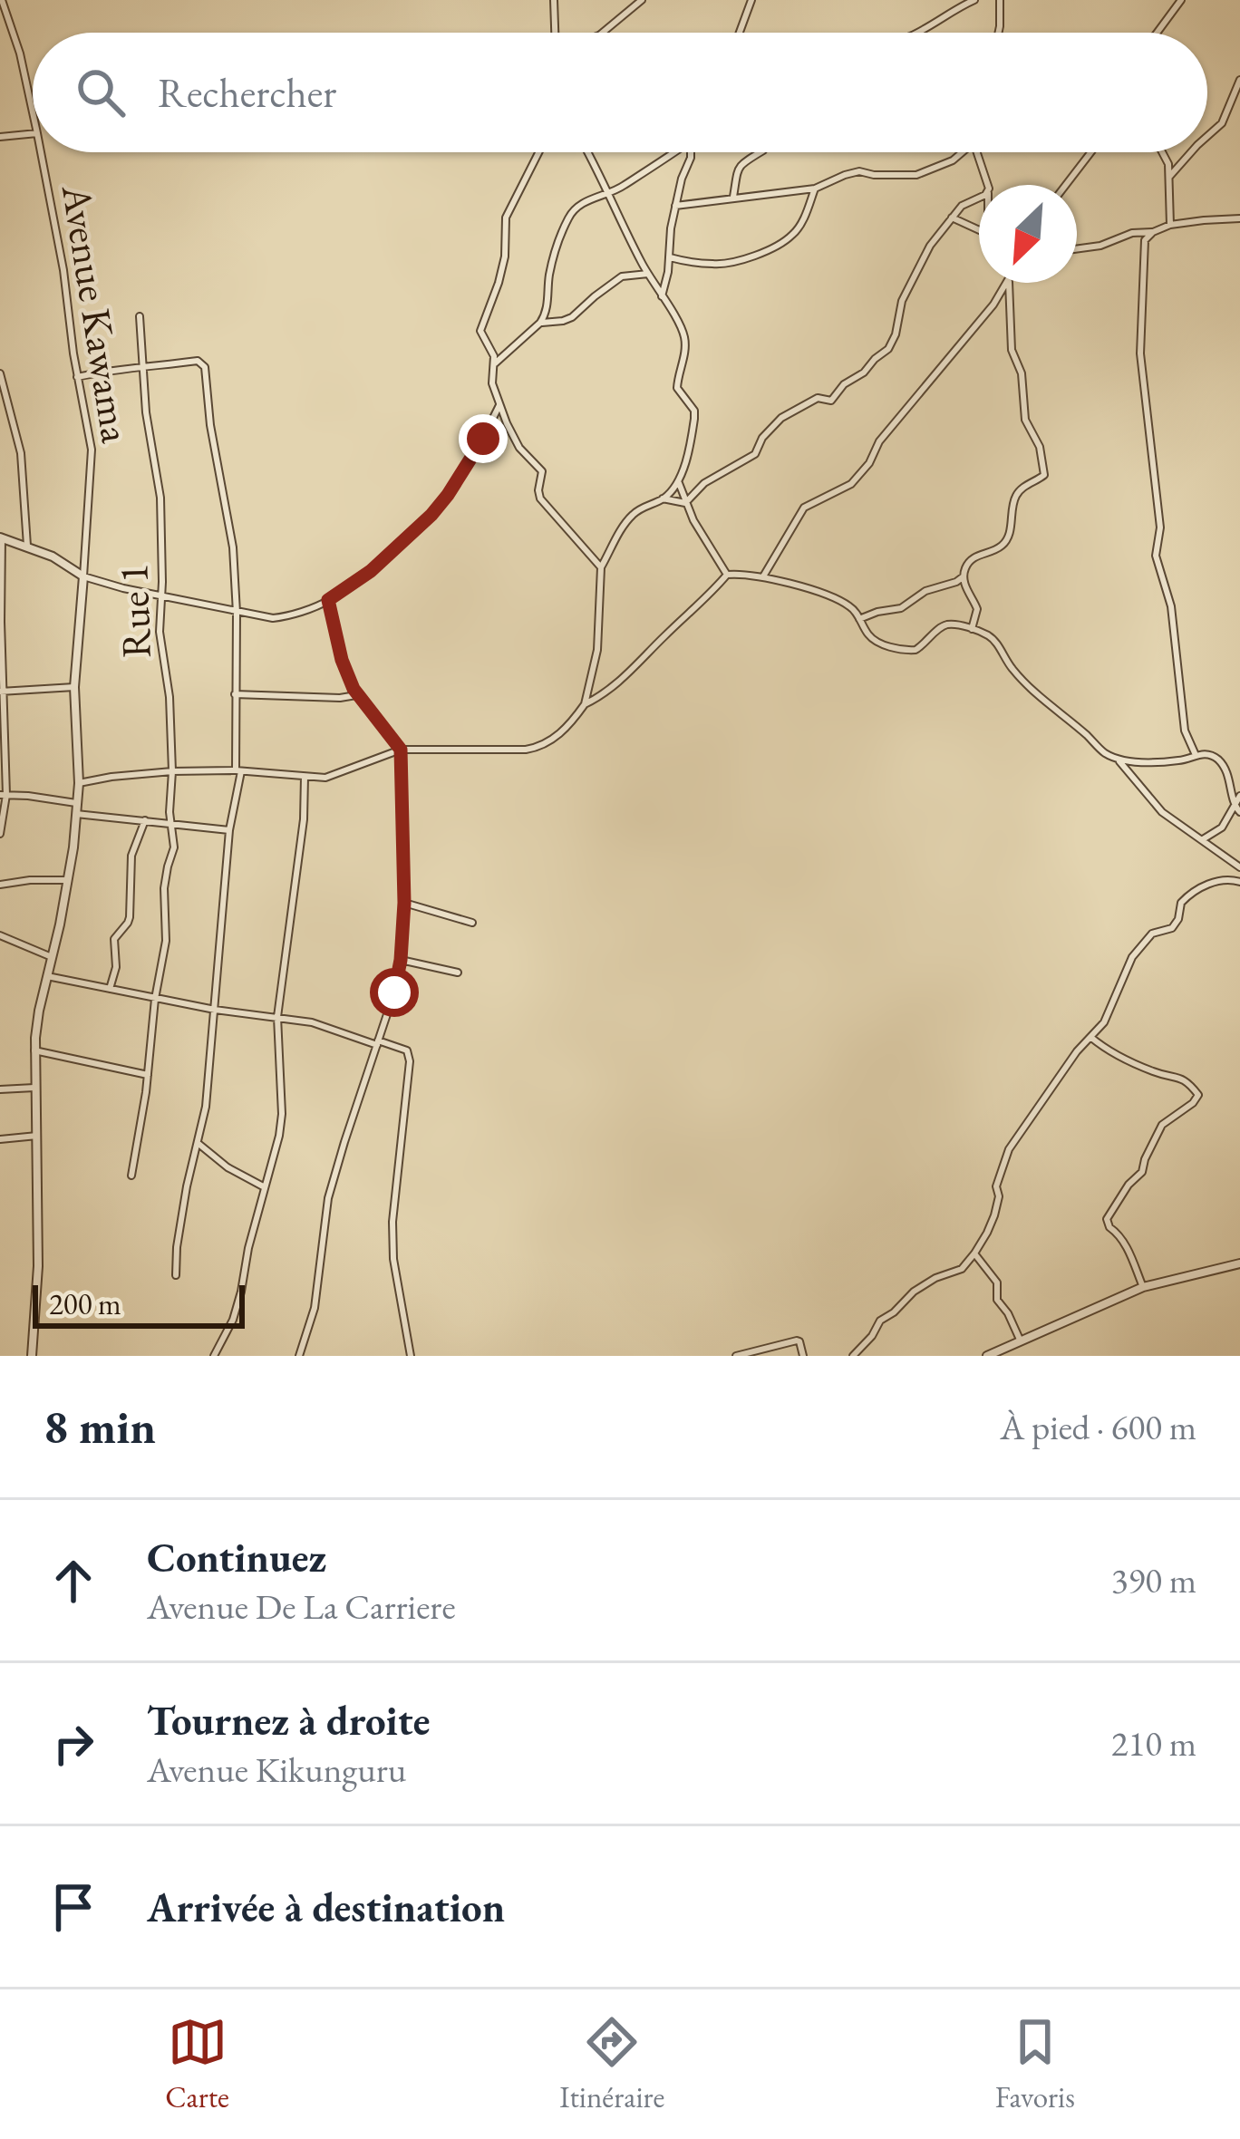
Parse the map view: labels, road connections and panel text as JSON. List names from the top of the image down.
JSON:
{
  "streets": {
    "street": ["Avenue Kawama", "Rue 1"]
  },
  "scale_bar": "200 m",
  "north": "bottom left",
  "page": {
    "search": "Rechercher",
    "scale": "200 m",
    "heading": ["8 min", "À pied · 600 m"],
    "list": [
      ["Continuez", "Avenue De La Carriere", "390 m"],
      ["Tournez à droite", "Avenue Kikunguru", "210 m"],
      "Arrivée à destination"
    ],
    "nav": ["Carte", "Itinéraire", "Favoris"]
  }
}
